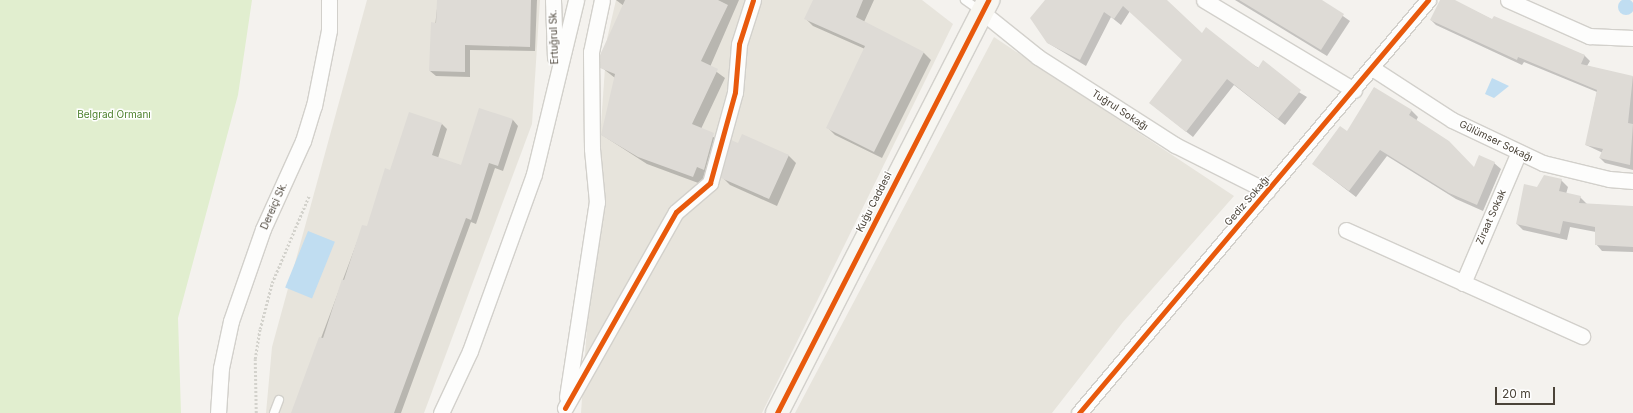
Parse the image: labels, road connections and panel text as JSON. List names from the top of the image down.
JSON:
{
  "streets": {
    "street": [
      "Ertuğrul Sk.",
      "Tuğrul Sokağı",
      "Gülümser Sokağı",
      "Gediz Sokağı",
      "Kuğu Caddesi",
      "Dereiçi Sk.",
      "Ziraat Sokak"
    ]
  },
  "crossings": [
    ["Tuğrul Sokağı", "Gediz Sokağı"],
    ["Tuğrul Sokağı", "Kuğu Caddesi"],
    ["Gülümser Sokağı", "Gediz Sokağı"],
    ["Gülümser Sokağı", "Ziraat Sokak"]
  ],
  "parks": ["Belgrad Ormanı"],
  "scale_bar": "20 m"
}
